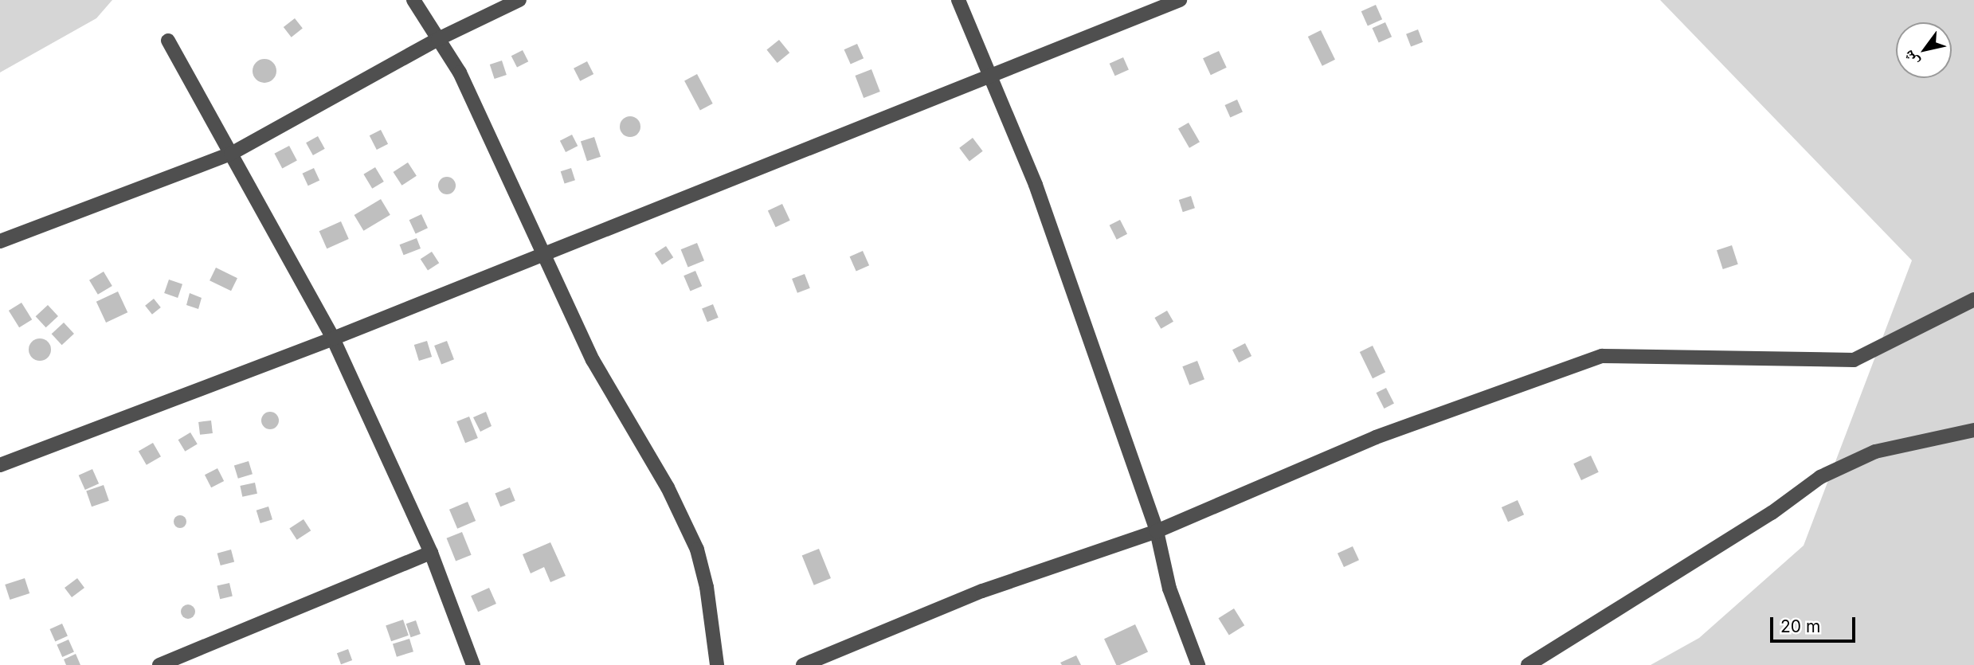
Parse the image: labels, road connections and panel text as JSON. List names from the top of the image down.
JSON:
{
  "scale_bar": "20 m",
  "north": "bottom left"
}
